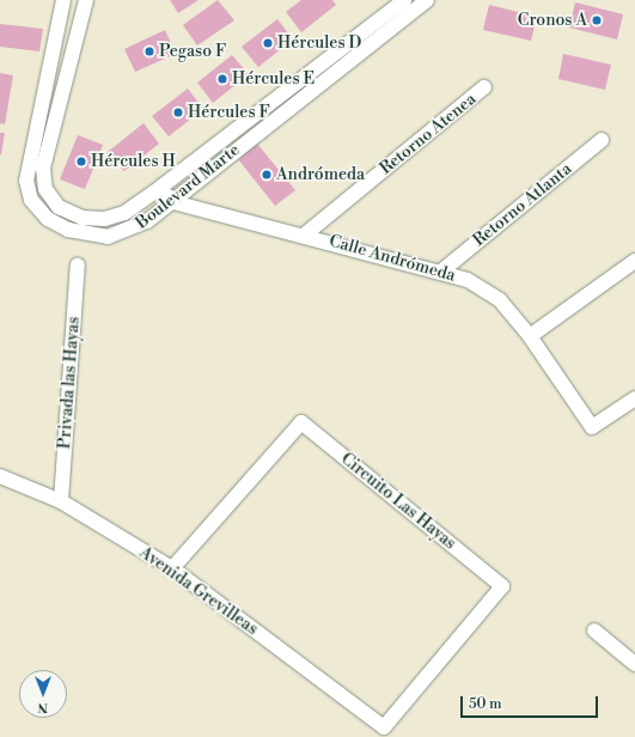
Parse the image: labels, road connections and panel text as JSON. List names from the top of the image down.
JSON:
{
  "streets": {
    "street": [
      "Retorno Atenea",
      "Boulevard Marte",
      "Retorno Atlanta",
      "Calle Andrómeda",
      "Privada las Hayas",
      "Circuito Las Hayas",
      "Avenida Grevilleas"
    ]
  },
  "crossings": [
    ["Retorno Atenea", "Calle Andrómeda"],
    ["Boulevard Marte", "Calle Andrómeda"],
    ["Retorno Atlanta", "Calle Andrómeda"],
    ["Privada las Hayas", "Avenida Grevilleas"],
    ["Circuito Las Hayas", "Avenida Grevilleas"]
  ],
  "places": [
    "Cronos A",
    "Hércules D",
    "Pegaso F",
    "Hércules E",
    "Hércules F",
    "Hércules H",
    "Andrómeda"
  ],
  "scale_bar": "50 m",
  "north": "bottom"
}
